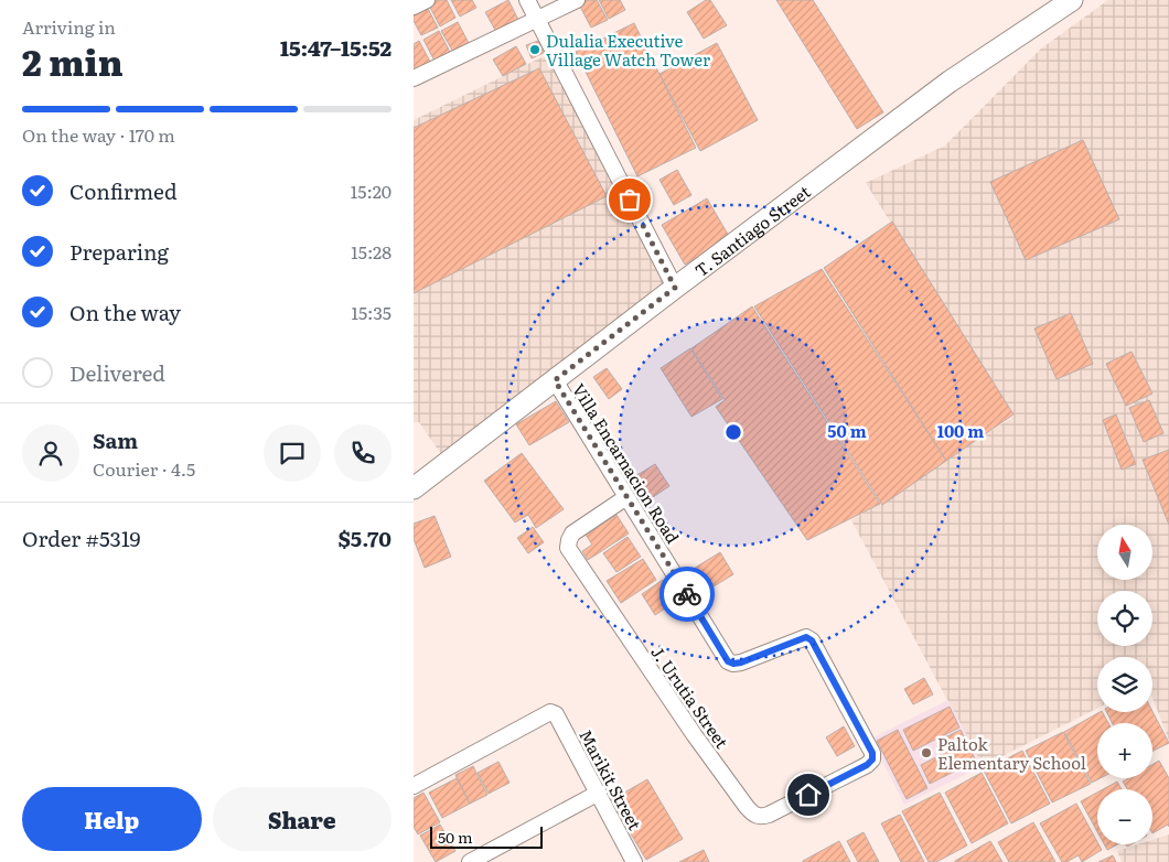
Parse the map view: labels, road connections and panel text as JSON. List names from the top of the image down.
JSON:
{
  "streets": {
    "main road": ["T. Santiago Street"],
    "street": ["Villa Encarnacion Road", "J. Urutia Street", "Marikit Street"]
  },
  "crossings": [
    ["T. Santiago Street", "Villa Encarnacion Road"],
    ["Villa Encarnacion Road", "J. Urutia Street"]
  ],
  "places": ["Dulalia Executive Village Watch Tower", "Paltok Elementary School"],
  "scale_bar": "50 m",
  "north": "top",
  "page": {
    "heading": ["2 min", "Arriving in", "15:47–15:52"],
    "panel": [
      "Sam",
      "Courier · 4.5",
      "Order #5319",
      "$5.70"
    ],
    "bar": "On the way · 170 m",
    "list": [
      ["Confirmed", "15:20"],
      ["Preparing", "15:28"],
      ["On the way", "15:35"],
      "Delivered"
    ],
    "map_buttons": ["+", "−"],
    "buttons": ["Help", "Share"],
    "scale": "50 m"
  },
  "rings": ["50 m", "100 m"]
}
